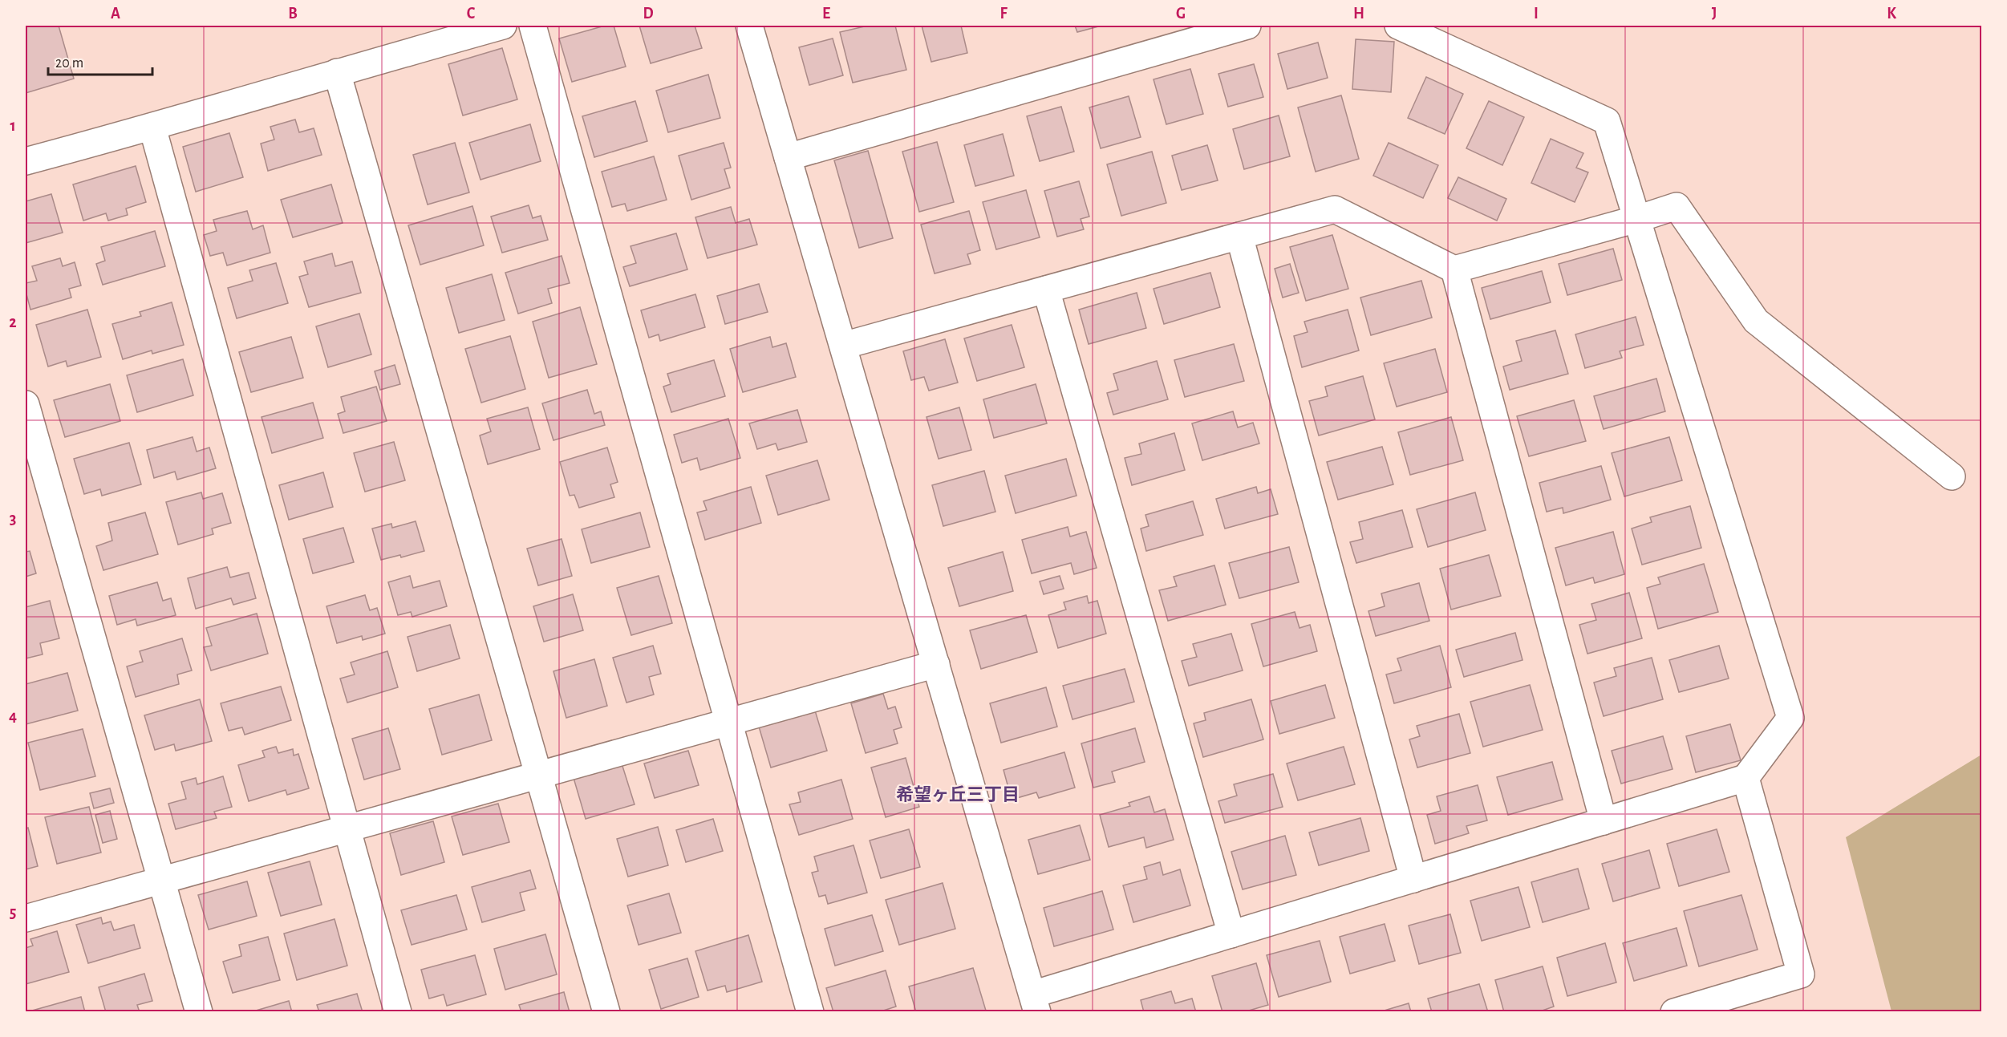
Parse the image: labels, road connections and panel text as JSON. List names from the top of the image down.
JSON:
{
  "districts": ["希望ヶ丘三丁目"],
  "scale_bar": "20 m",
  "grid": {
    "columns": [
      "A",
      "B",
      "C",
      "D",
      "E",
      "F",
      "G",
      "H",
      "I",
      "J",
      "K"
    ],
    "rows": [
      "1",
      "2",
      "3",
      "4",
      "5"
    ]
  }
}
